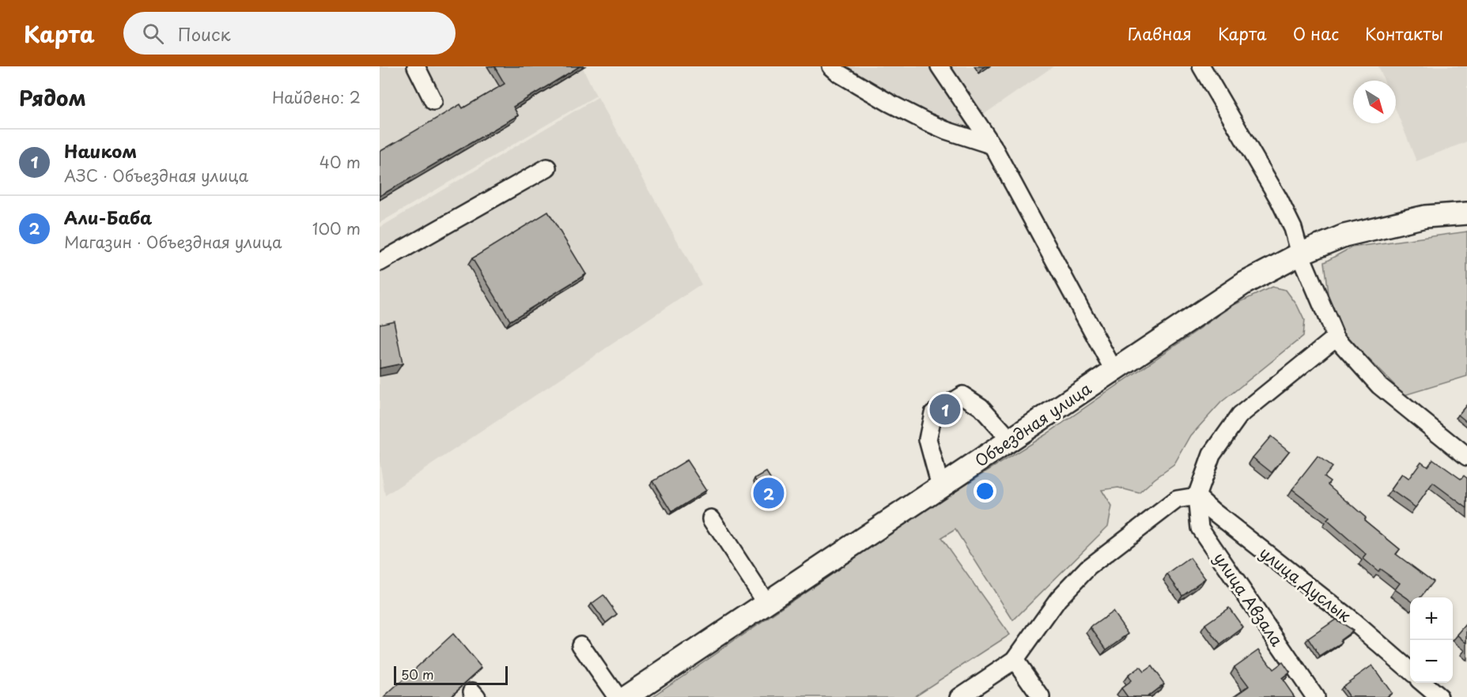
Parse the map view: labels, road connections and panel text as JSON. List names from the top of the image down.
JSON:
{
  "streets": {
    "main road": ["Объездная улица"],
    "street": ["улица Дуслык", "улица Авзала"]
  },
  "crossings": [
    ["улица Дуслык", "улица Авзала"]
  ],
  "scale_bar": "50 m",
  "north": "bottom right",
  "page": {
    "header": "Карта",
    "search": "Поиск",
    "nav": [
      "Главная",
      "Карта",
      "О нас",
      "Контакты"
    ],
    "heading": ["Рядом", "Найдено: 2"],
    "list": [
      {
        "mark": "1",
        "name": "Наиком",
        "note": "АЗС · Объездная улица",
        "value": "40 m"
      },
      {
        "mark": "2",
        "name": "Али-Баба",
        "note": "Магазин · Объездная улица",
        "value": "100 m"
      }
    ],
    "pins": ["1", "2"],
    "map_buttons": ["+", "−"],
    "scale": "50 m"
  }
}
